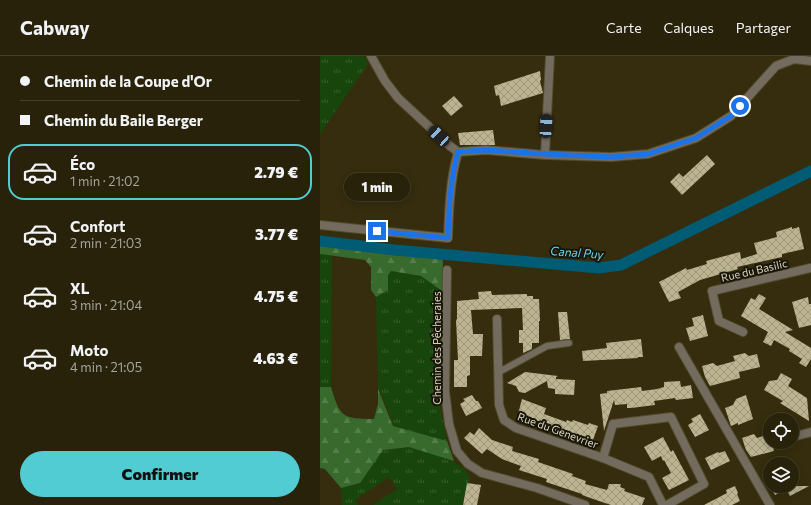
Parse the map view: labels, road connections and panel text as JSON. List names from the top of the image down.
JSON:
{
  "streets": {
    "street": ["Rue du Basilic", "Chemin des Pêcheraies", "Rue du Genevrier"]
  },
  "water": ["Canal Puy"],
  "page": {
    "header": "Cabway",
    "nav": ["Carte", "Calques", "Partager"],
    "banner": ["Chemin de la Coupe d'Or", "Chemin du Baile Berger"],
    "list": [
      {
        "name": "Éco",
        "note": "1 min · 21:02",
        "value": "2.79 €"
      },
      {
        "name": "Confort",
        "note": "2 min · 21:03",
        "value": "3.77 €"
      },
      {
        "name": "XL",
        "note": "3 min · 21:04",
        "value": "4.75 €"
      },
      {
        "name": "Moto",
        "note": "4 min · 21:05",
        "value": "4.63 €"
      }
    ],
    "bubble": "1 min",
    "buttons": "Confirmer"
  }
}
